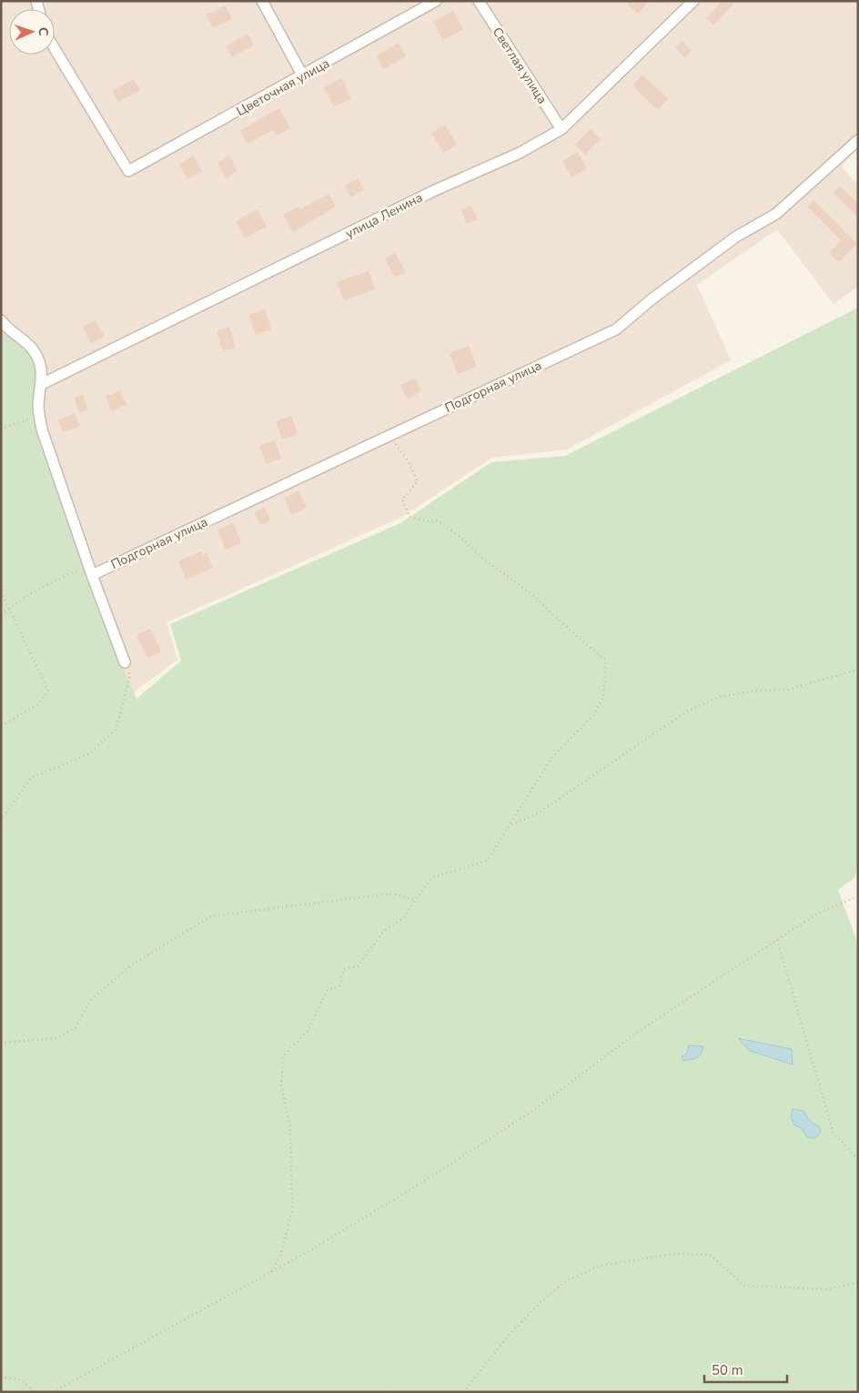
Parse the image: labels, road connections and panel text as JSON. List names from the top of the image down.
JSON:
{
  "streets": {
    "street": [
      "Светлая улица",
      "Цветочная улица",
      "улица Ленина",
      "Подгорная улица"
    ]
  },
  "crossings": [
    ["Светлая улица", "улица Ленина"]
  ],
  "scale_bar": "50 m",
  "north": "right"
}
